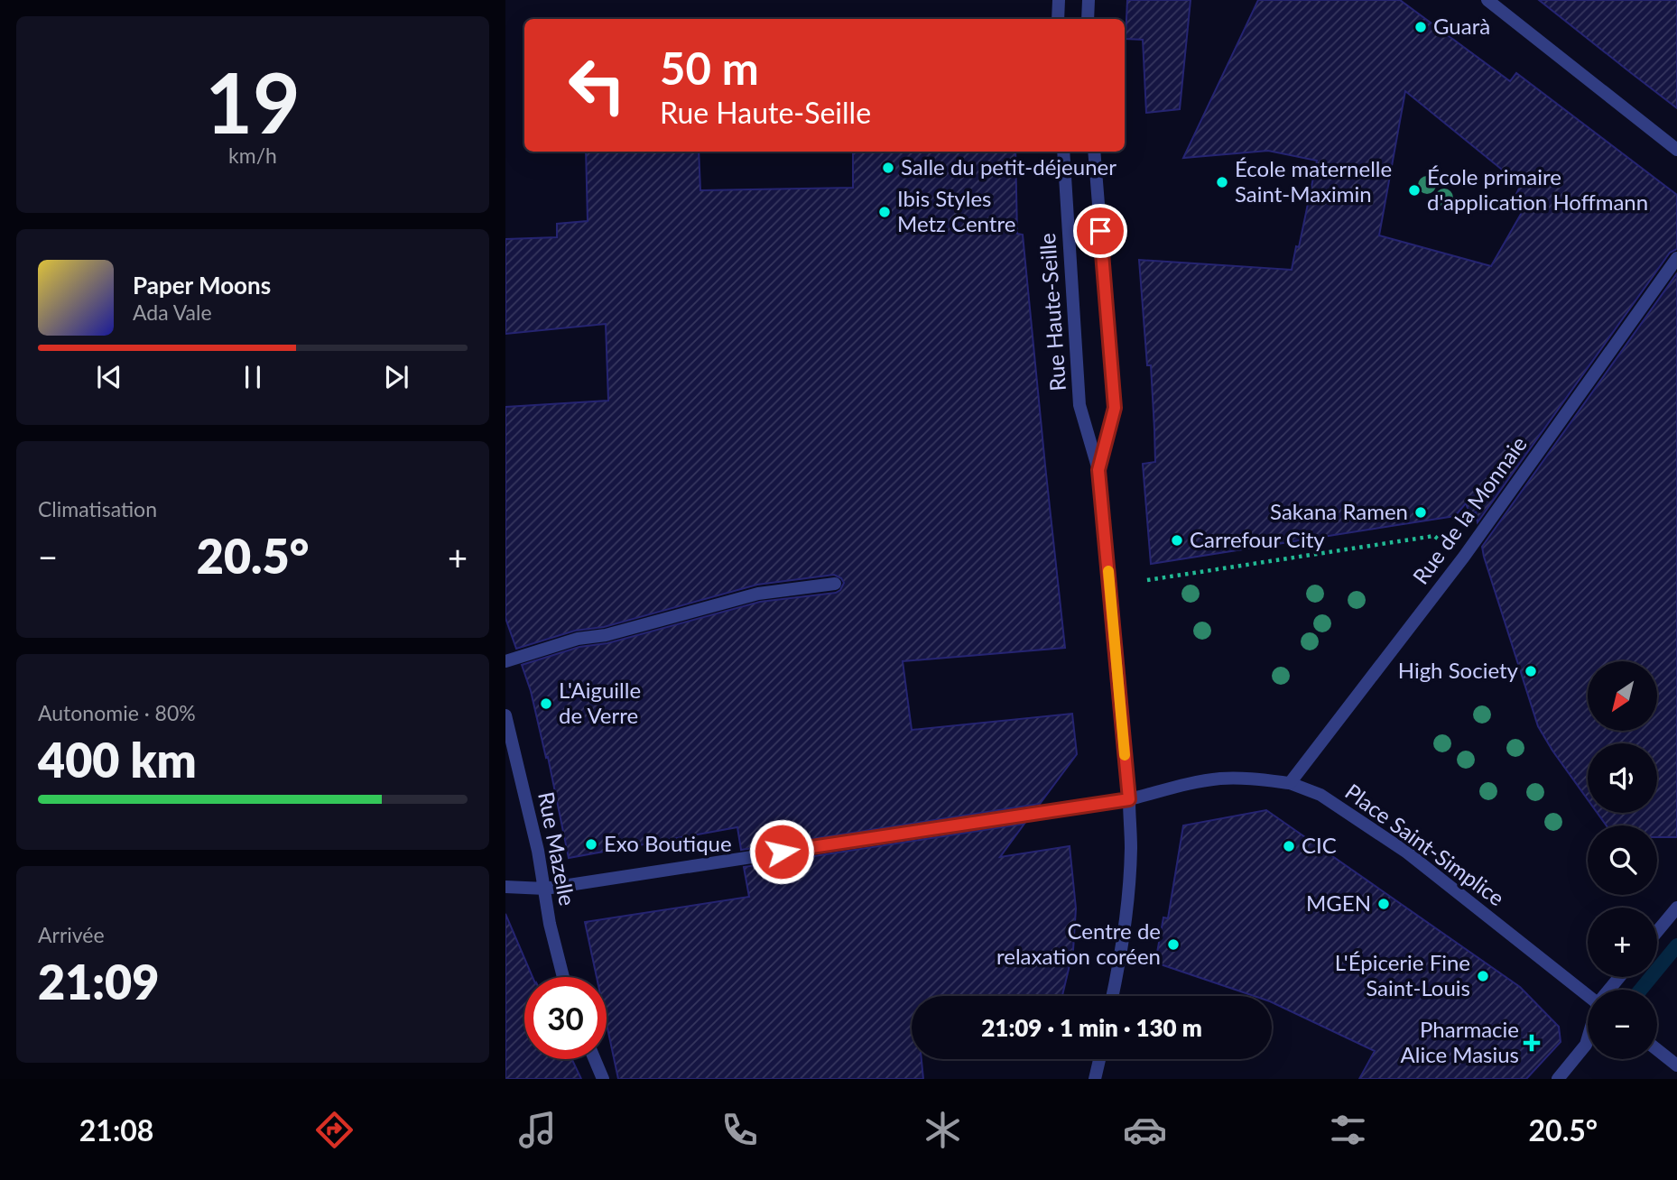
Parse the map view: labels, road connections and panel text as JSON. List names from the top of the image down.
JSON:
{
  "streets": {
    "street": [
      "Rue Haute-Seille",
      "Rue de la Monnaie",
      "Place Saint-Simplice",
      "Rue Mazelle"
    ]
  },
  "crossings": [
    ["Rue Haute-Seille", "Place Saint-Simplice"],
    ["Rue de la Monnaie", "Place Saint-Simplice"],
    ["Place Saint-Simplice", "Rue Mazelle"]
  ],
  "places": {
    "other": [
      "Guarà",
      "Salle du petit-déjeuner",
      "École maternelle Saint-Maximin",
      "École primaire d'application Hoffmann",
      "Ibis Styles Metz Centre",
      "Sakana Ramen",
      "Carrefour City",
      "High Society",
      "L'Aiguille de Verre",
      "Exo Boutique",
      "CIC",
      "MGEN",
      "Centre de relaxation coréen",
      "L'Épicerie Fine Saint-Louis"
    ],
    "health": ["Pharmacie Alice Masius"]
  },
  "north": "bottom left",
  "page": {
    "tile": [
      ["19", "km/h"],
      "Climatisation",
      ["Autonomie · 80%", "400 km"],
      ["Arrivée", "21:09"]
    ],
    "turn": ["50 m", "Rue Haute-Seille"],
    "song": ["Paper Moons", "Ada Vale"],
    "heat": ["−", "20.5°", "+"],
    "map_buttons": ["+", "−"],
    "limit": "30",
    "trip": "21:09 · 1 min · 130 m",
    "tabs": ["21:08", "20.5°"]
  }
}
